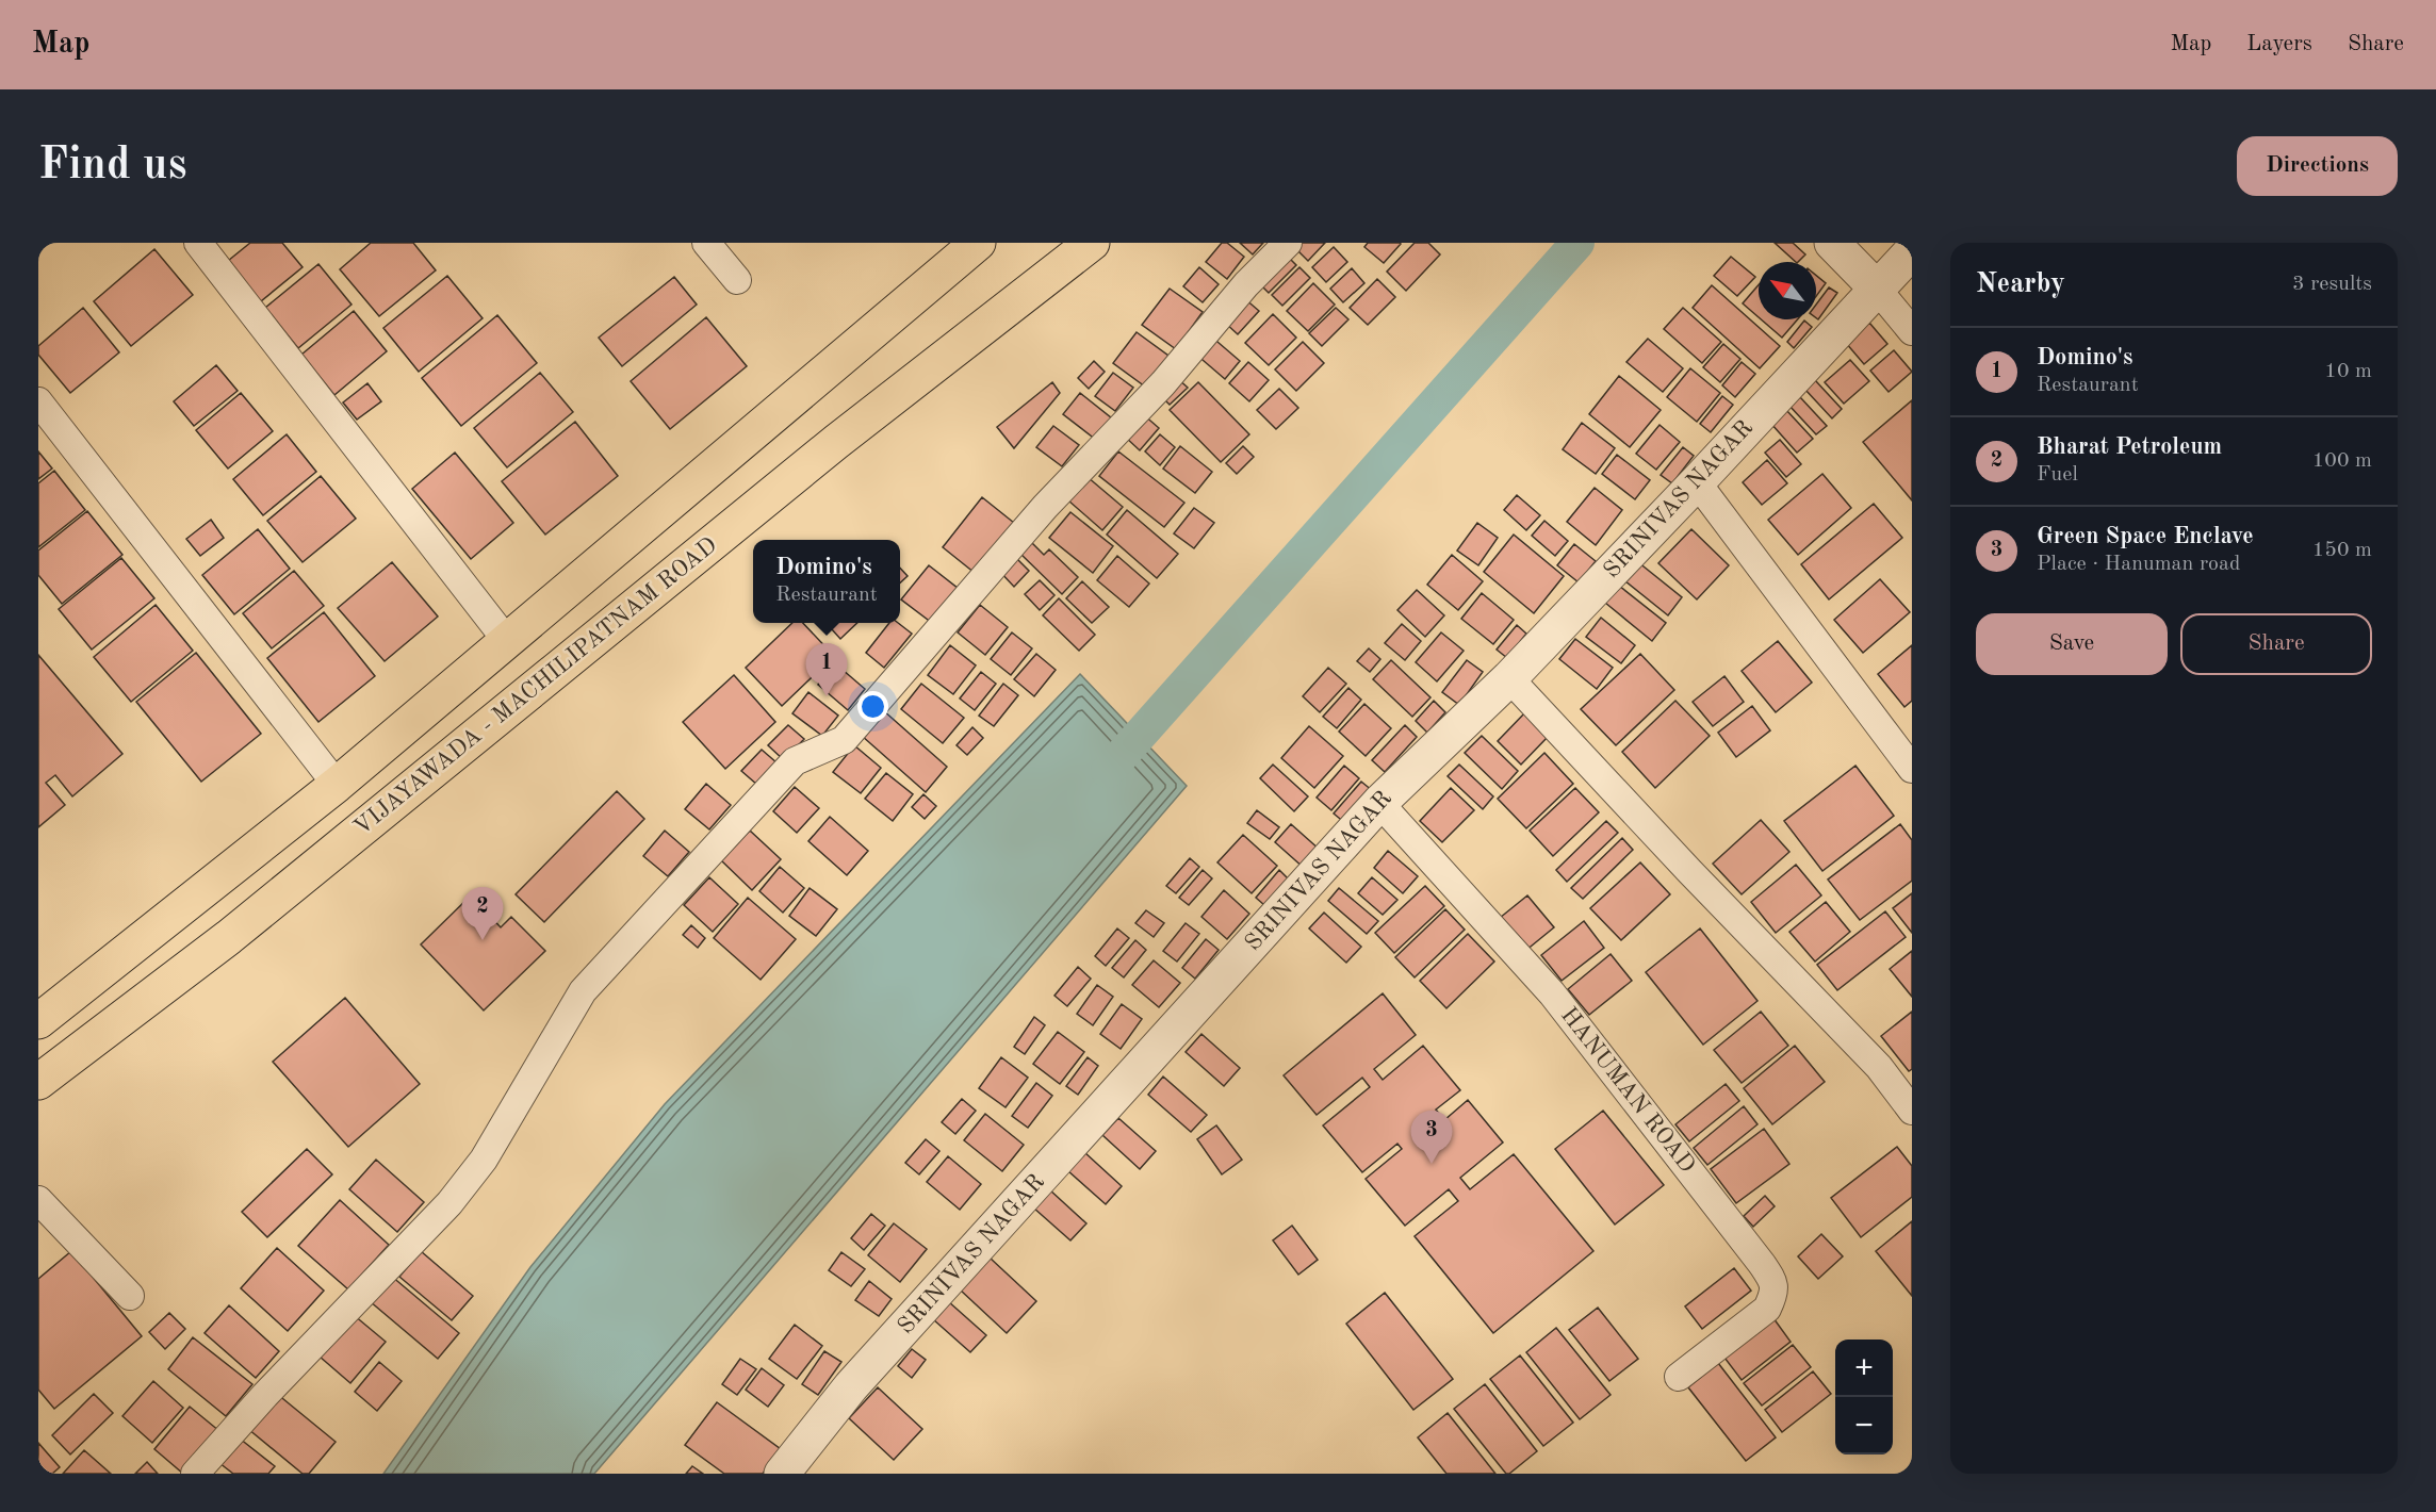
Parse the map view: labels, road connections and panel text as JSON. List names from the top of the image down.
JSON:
{
  "streets": {
    "highway": ["VIJAYAWADA - MACHILIPATNAM ROAD"],
    "street": ["SRINIVAS NAGAR", "HANUMAN ROAD"]
  },
  "crossings": [
    ["SRINIVAS NAGAR", "HANUMAN ROAD"]
  ],
  "north": "top left",
  "page": {
    "header": "Map",
    "nav": ["Map", "Layers", "Share"],
    "buttons": [
      "Directions",
      ["Save", "Share"]
    ],
    "title": "Find us",
    "heading": ["Nearby", "3 results"],
    "list": [
      {
        "mark": "1",
        "name": "Domino's",
        "note": "Restaurant",
        "value": "10 m"
      },
      {
        "mark": "2",
        "name": "Bharat Petroleum",
        "note": "Fuel",
        "value": "100 m"
      },
      {
        "mark": "3",
        "name": "Green Space Enclave",
        "note": "Place · Hanuman road",
        "value": "150 m"
      }
    ],
    "popup": ["Domino's", "Restaurant"],
    "pins": ["1", "2", "3"],
    "map_buttons": ["+", "−"]
  }
}
